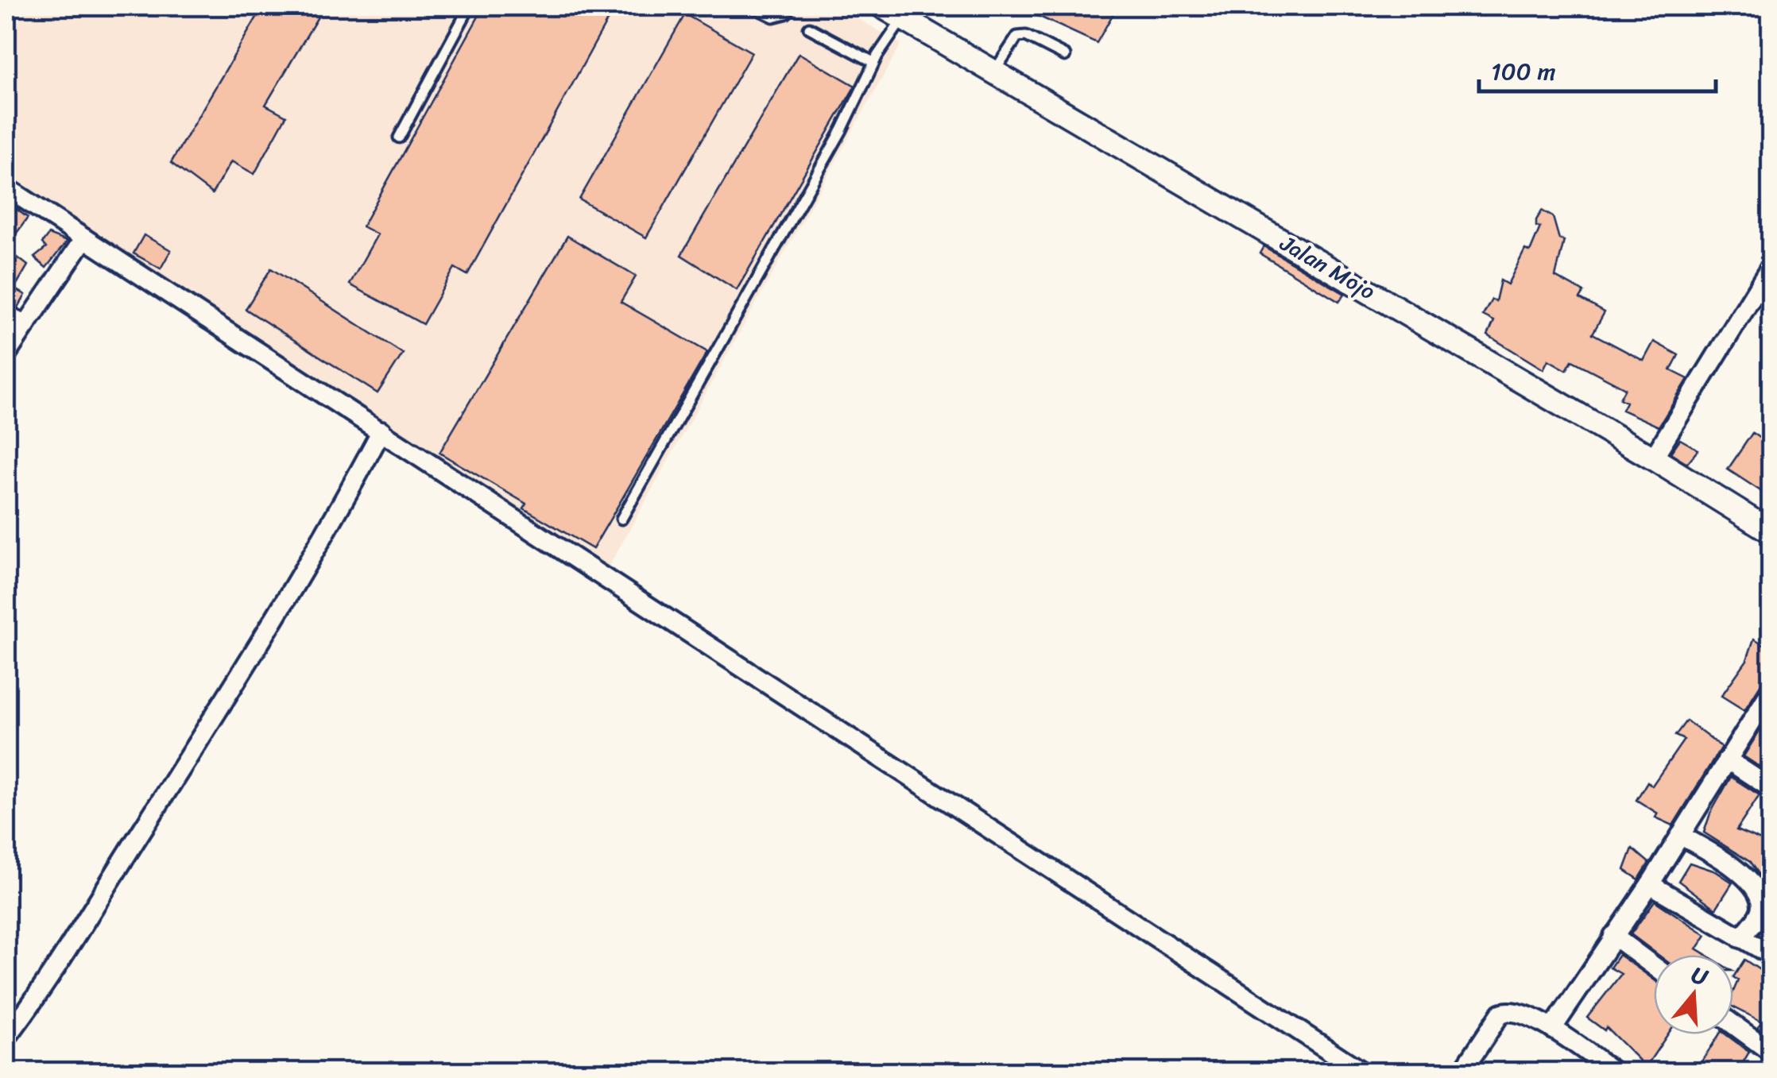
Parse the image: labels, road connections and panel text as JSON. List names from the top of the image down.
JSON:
{
  "streets": {
    "street": ["Jalan Mojo"]
  },
  "scale_bar": "100 m",
  "north": "top"
}
